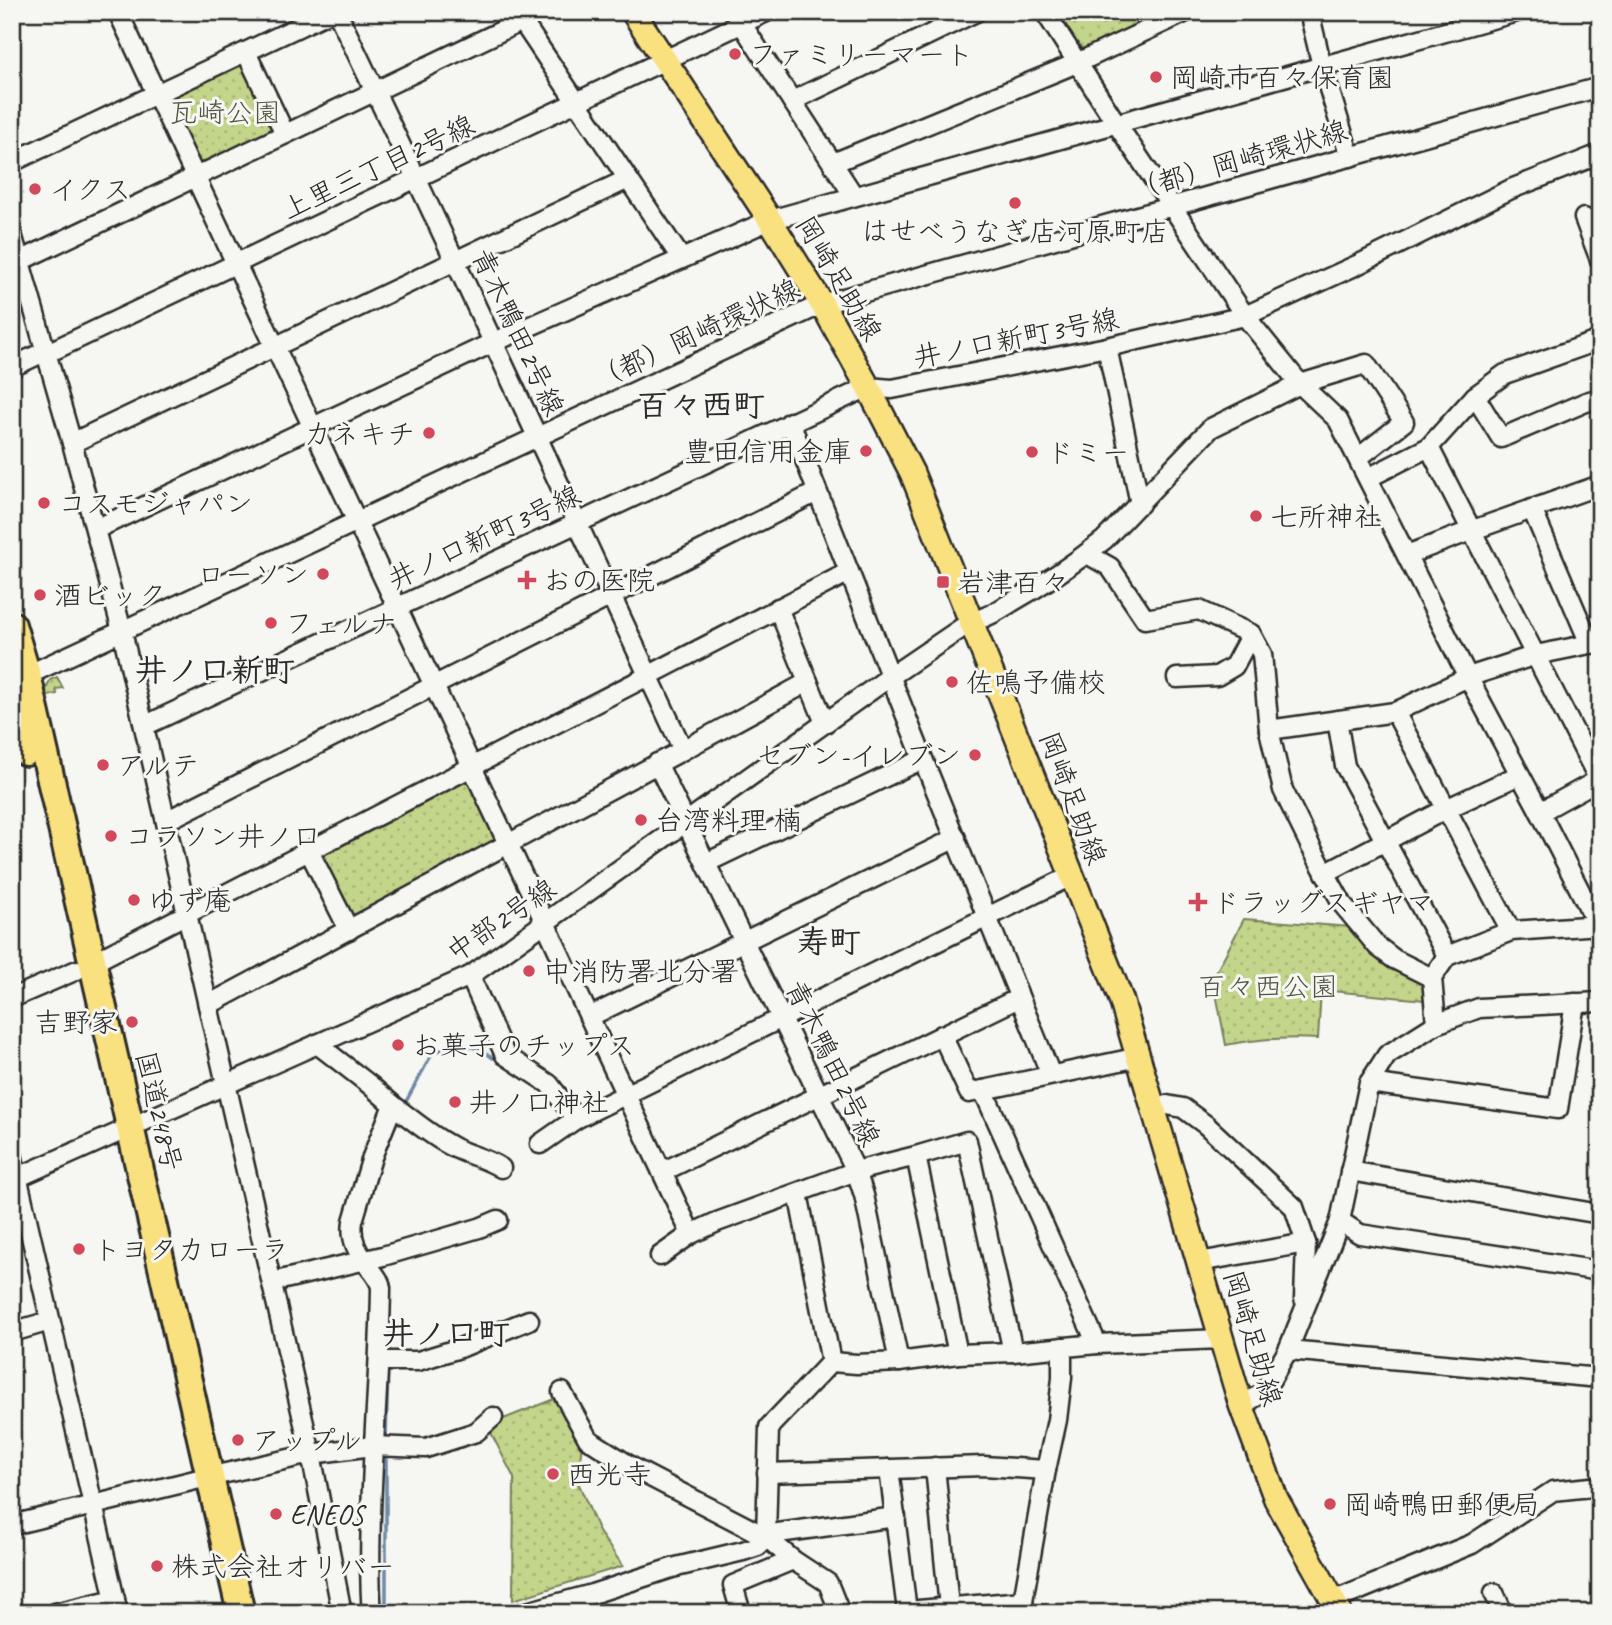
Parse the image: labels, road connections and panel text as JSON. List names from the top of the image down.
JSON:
{
  "streets": {
    "highway": ["国道248号"],
    "main road": ["岡崎足助線"],
    "street": [
      "（都）岡崎環状線",
      "上里三丁目2号線",
      "青木鴨田2号線",
      "井ノ口新町3号線",
      "中部2号線"
    ]
  },
  "crossings": [
    ["（都）岡崎環状線", "岡崎足助線"],
    ["（都）岡崎環状線", "青木鴨田2号線"],
    ["（都）岡崎環状線", "国道248号"],
    ["上里三丁目2号線", "岡崎足助線"],
    ["上里三丁目2号線", "青木鴨田2号線"],
    ["岡崎足助線", "井ノ口新町3号線"],
    ["岡崎足助線", "中部2号線"],
    ["青木鴨田2号線", "井ノ口新町3号線"],
    ["青木鴨田2号線", "中部2号線"],
    ["中部2号線", "国道248号"]
  ],
  "districts": [
    "百々西町",
    "井ノ口新町",
    "寿町",
    "井ノ口町"
  ],
  "parks": ["瓦崎公園", "百々西公園"],
  "places": {
    "other": [
      "ファミリーマート",
      "岡崎市百々保育園",
      "イクス",
      "はせべうなぎ店河原町店",
      "カネキチ",
      "豊田信用金庫",
      "ドミー",
      "コスモジャパン",
      "七所神社",
      "ローソン",
      "酒ビック",
      "フェルナ",
      "佐鳴予備校",
      "セブン-イレブン",
      "アルテ",
      "台湾料理 楠",
      "コラソン井ノ口",
      "ゆず庵",
      "中消防署北分署",
      "吉野家",
      "お菓子のチップス",
      "井ノ口神社",
      "トヨタカローラ",
      "アップル",
      "西光寺",
      "岡崎鴨田郵便局",
      "ENEOS",
      "株式会社オリバー"
    ],
    "health": ["おの医院", "ドラッグスギヤマ"],
    "transit": ["岩津百々"]
  }
}
